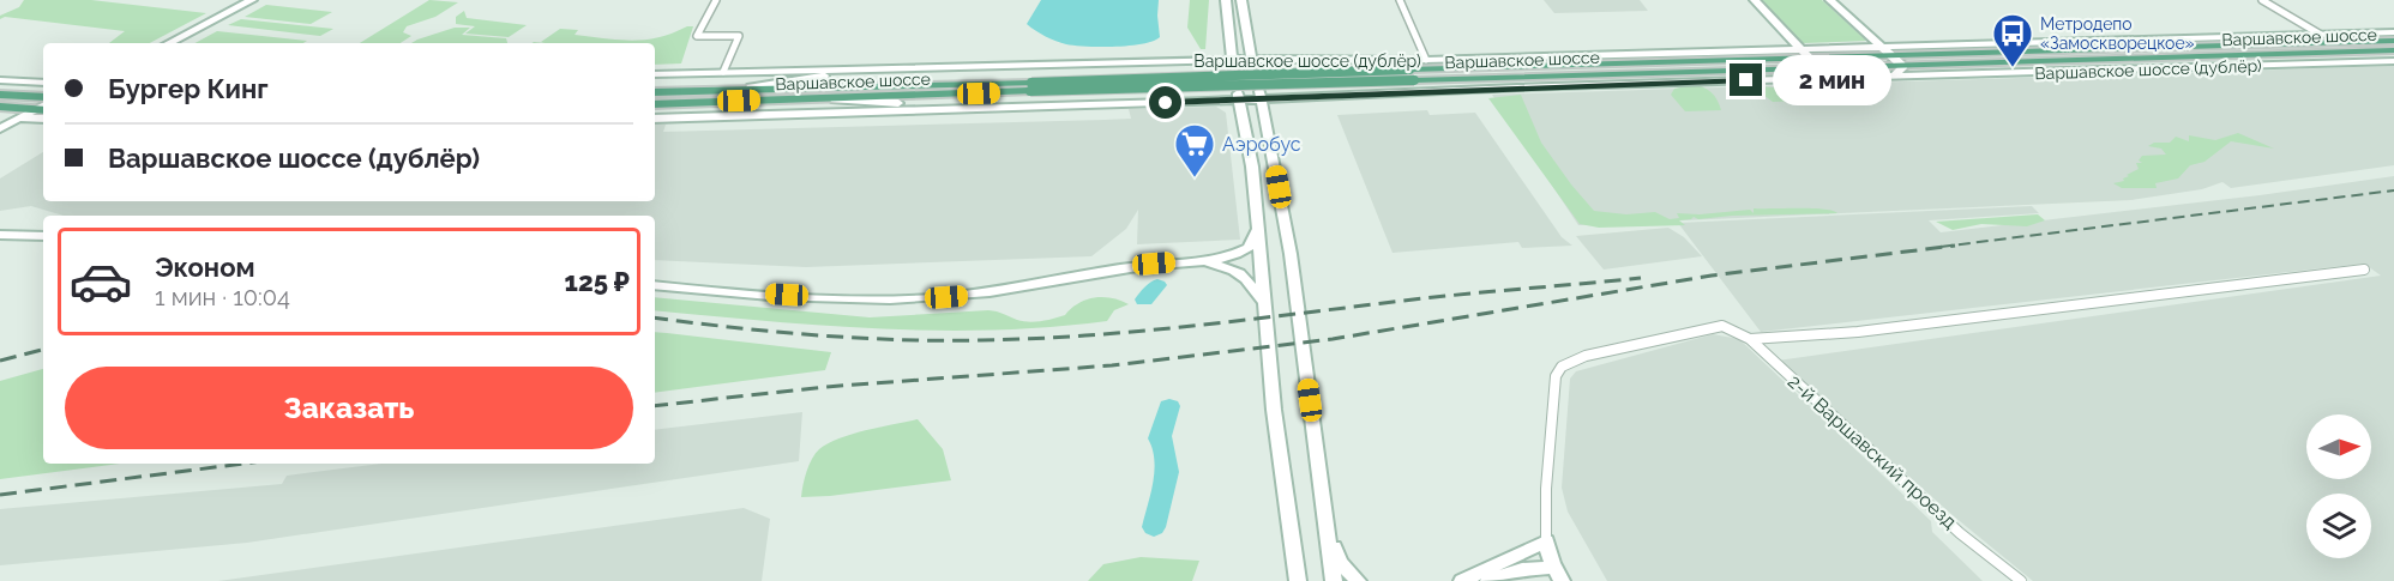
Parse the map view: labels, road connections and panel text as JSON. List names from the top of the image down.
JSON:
{
  "streets": {
    "main road": ["Варшавское шоссе", "Варшавское шоссе (дублёр)"],
    "street": ["2-й Варшавский проезд"]
  },
  "crossings": [
    ["Варшавское шоссе", "Варшавское шоссе (дублёр)"]
  ],
  "places": {
    "bus stop": ["Метродепо «Замоскворецкое»"],
    "supermarket": ["Аэробус"]
  },
  "north": "right",
  "page": {
    "banner": ["Бургер Кинг", "Варшавское шоссе (дублёр)"],
    "bubble": "2 мин",
    "list": [
      {
        "name": "Эконом",
        "note": "1 мин · 10:04",
        "value": "125 ₽"
      }
    ],
    "buttons": "Заказать"
  }
}
